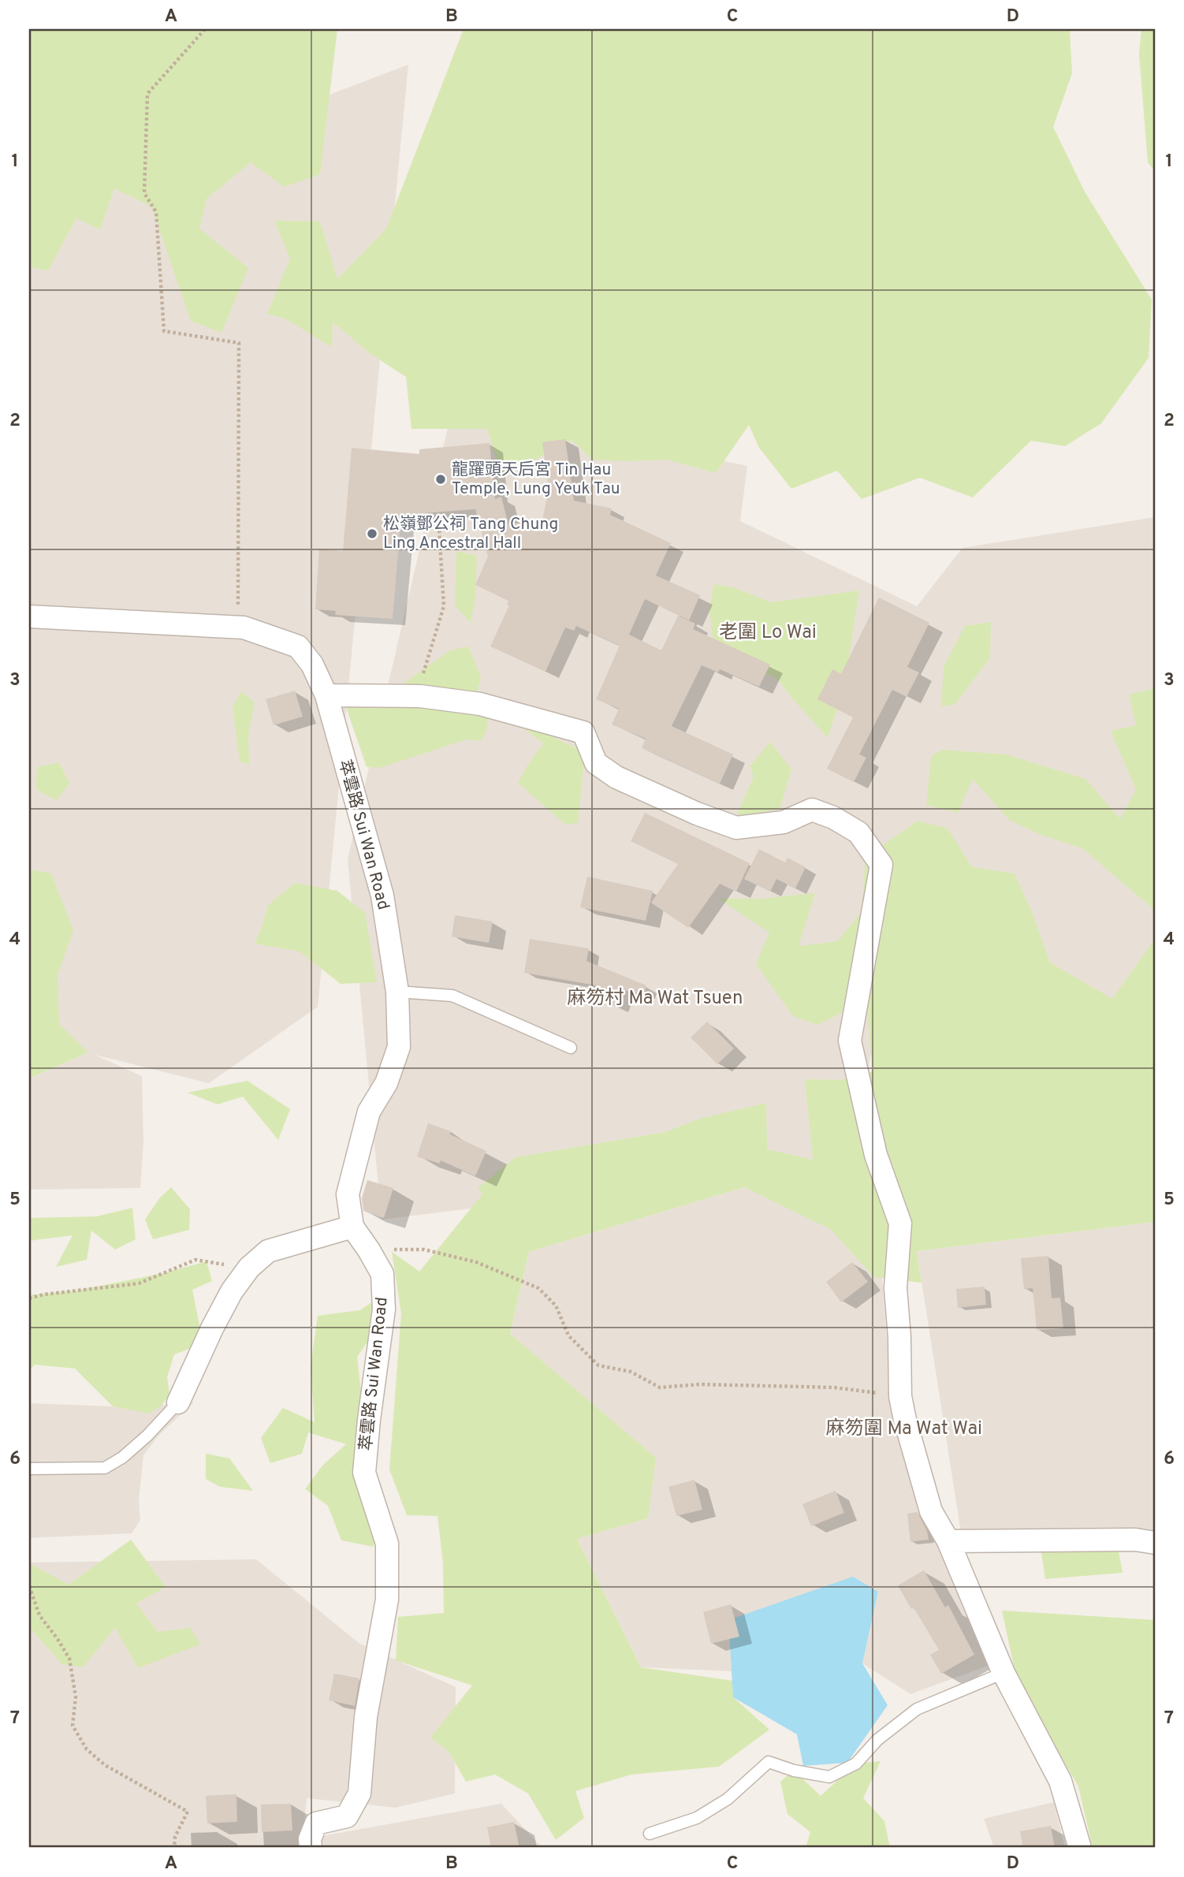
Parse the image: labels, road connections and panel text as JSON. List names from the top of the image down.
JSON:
{
  "streets": {
    "street": ["萃雲路 Sui Wan Road"]
  },
  "districts": ["老圍 Lo Wai", "麻笏村 Ma Wat Tsuen", "麻笏圍 Ma Wat Wai"],
  "places": ["龍躍頭天后宮 Tin Hau Temple, Lung Yeuk Tau", "松嶺鄧公祠 Tang Chung Ling Ancestral Hall"],
  "grid": {
    "columns": [
      "A",
      "B",
      "C",
      "D"
    ],
    "rows": [
      "1",
      "2",
      "3",
      "4",
      "5",
      "6",
      "7"
    ]
  }
}
